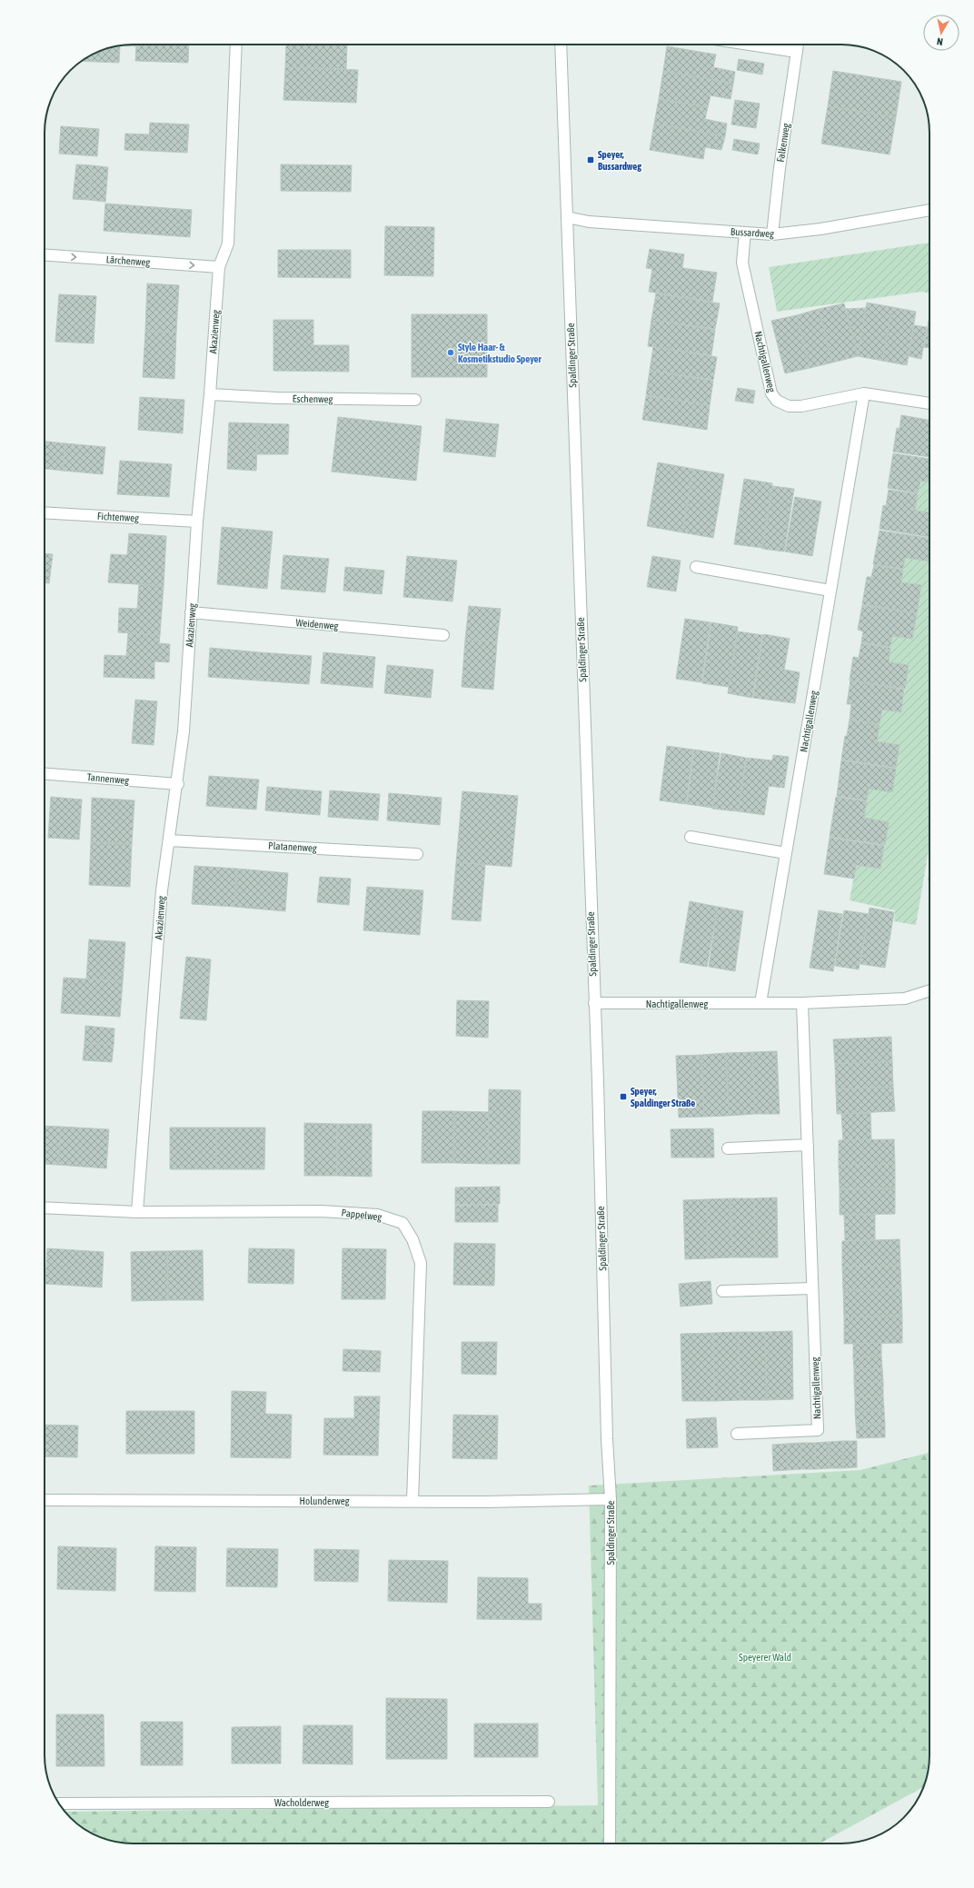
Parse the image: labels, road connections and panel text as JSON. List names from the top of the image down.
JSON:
{
  "streets": {
    "street": [
      "Falkenweg",
      "Bussardweg",
      "Lärchenweg",
      "Akazienweg",
      "Spaldinger Straße",
      "Nachtigallenweg",
      "Eschenweg",
      "Fichtenweg",
      "Weidenweg",
      "Tannenweg",
      "Platanenweg",
      "Pappelweg",
      "Holunderweg",
      "Wacholderweg"
    ]
  },
  "crossings": [
    ["Falkenweg", "Bussardweg"],
    ["Bussardweg", "Spaldinger Straße"],
    ["Bussardweg", "Nachtigallenweg"],
    ["Lärchenweg", "Akazienweg"],
    ["Akazienweg", "Eschenweg"],
    ["Akazienweg", "Fichtenweg"],
    ["Akazienweg", "Weidenweg"],
    ["Akazienweg", "Tannenweg"],
    ["Akazienweg", "Platanenweg"],
    ["Akazienweg", "Pappelweg"],
    ["Spaldinger Straße", "Nachtigallenweg"],
    ["Spaldinger Straße", "Holunderweg"],
    ["Pappelweg", "Holunderweg"]
  ],
  "one_way": ["Lärchenweg"],
  "parks": ["Speyerer Wald"],
  "places": {
    "transit": ["Speyer, Bussardweg", "Speyer, Spaldinger Straße"],
    "other": ["Style Haar- & Kosmetikstudio Speyer"]
  },
  "north": "bottom"
}
